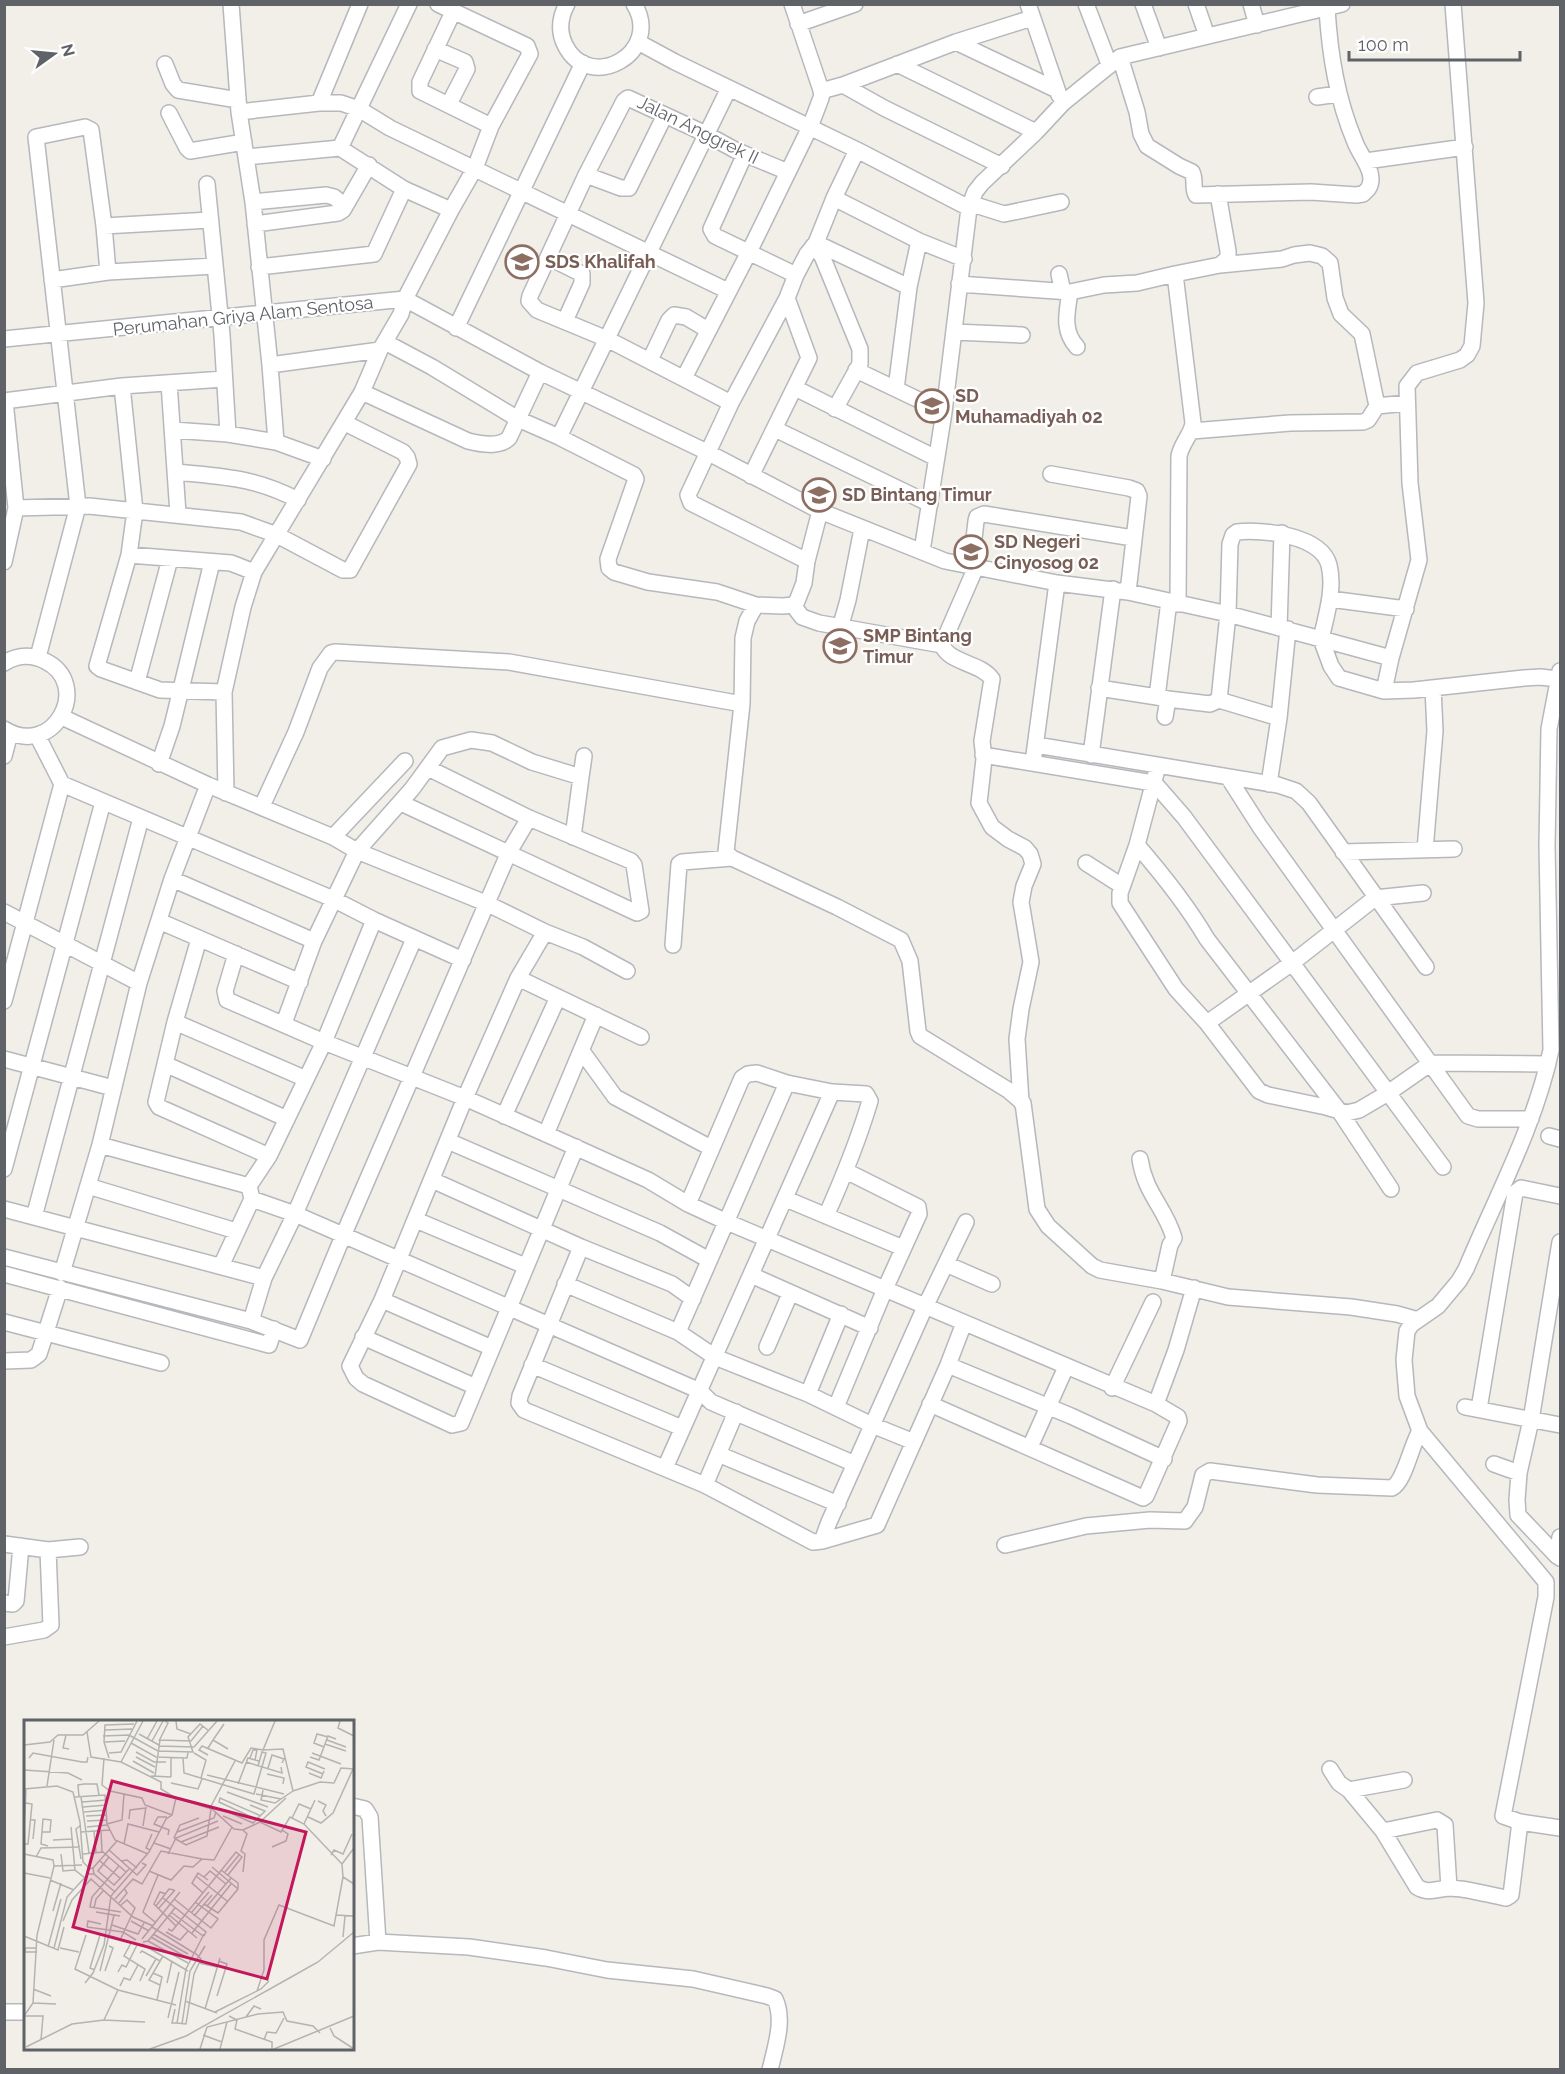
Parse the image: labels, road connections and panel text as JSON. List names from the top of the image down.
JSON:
{
  "streets": {
    "street": ["Jalan Anggrek II", "Perumahan Griya Alam Sentosa"]
  },
  "places": {
    "school or university": [
      "SDS Khalifah",
      "SD Muhamadiyah 02",
      "SD Bintang Timur",
      "SD Negeri Cinyosog 02",
      "SMP Bintang Timur"
    ]
  },
  "scale_bar": "100 m",
  "north": "right"
}
